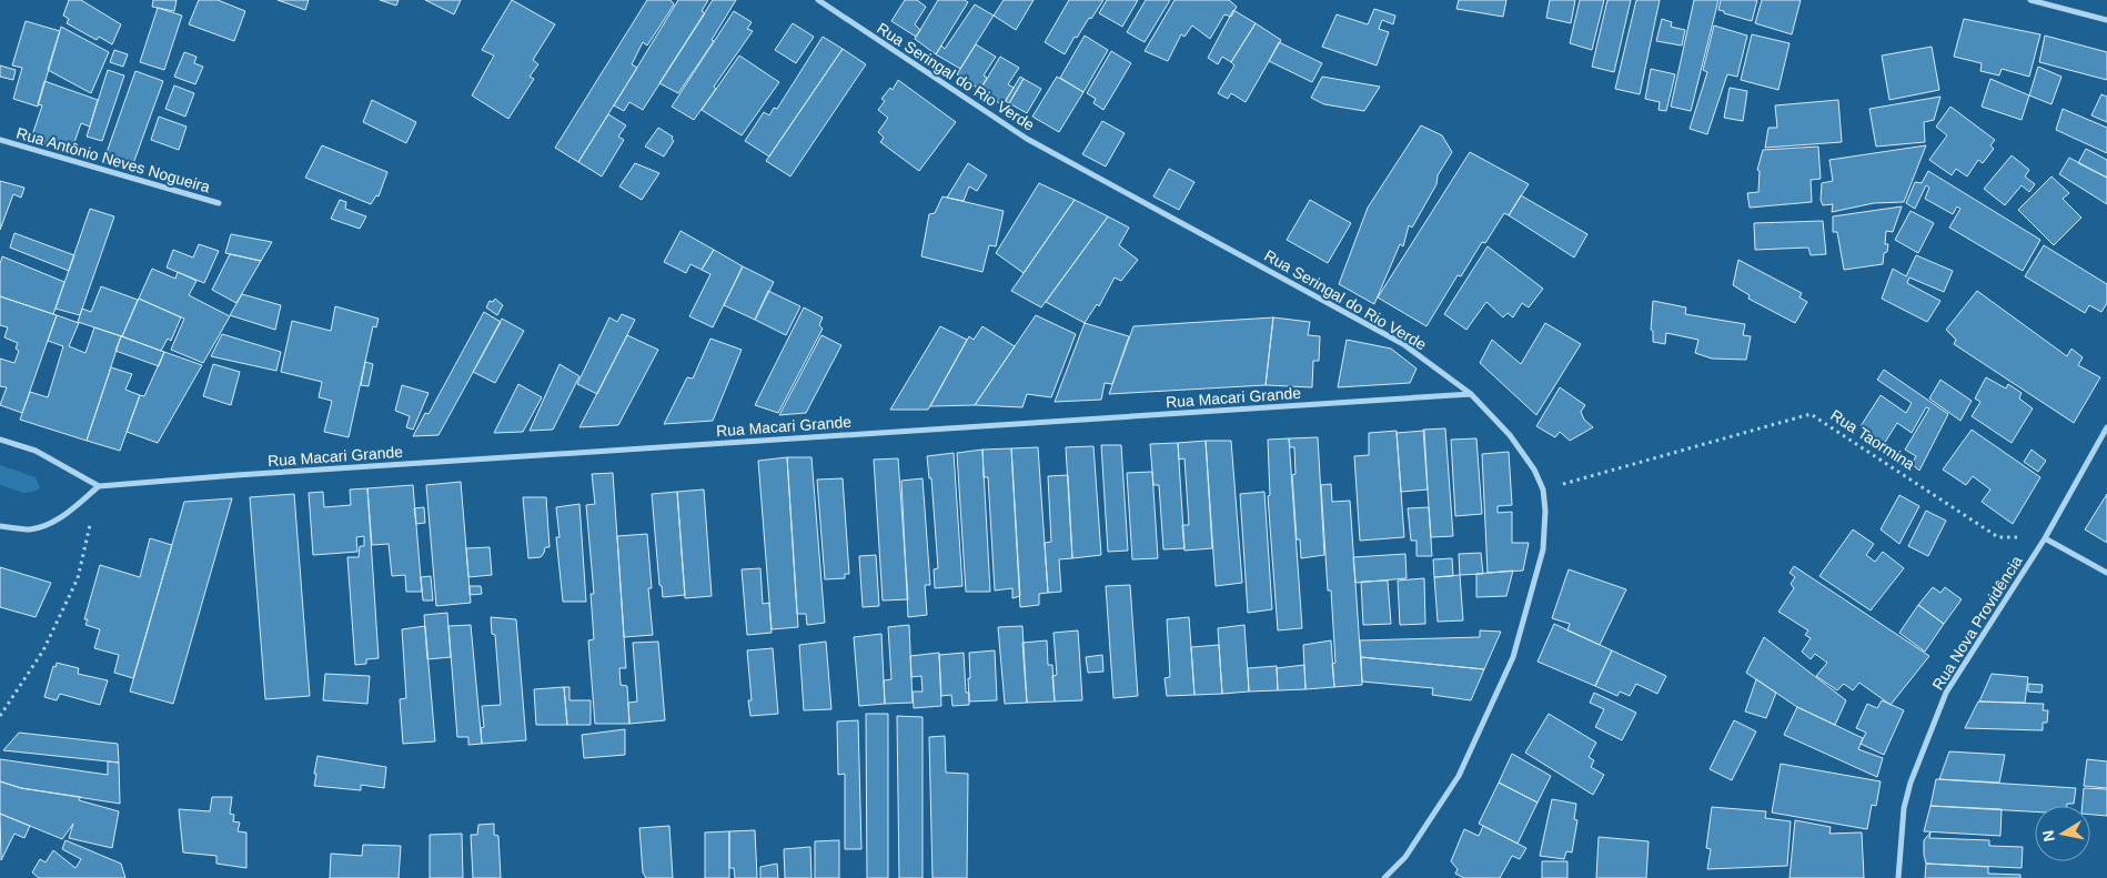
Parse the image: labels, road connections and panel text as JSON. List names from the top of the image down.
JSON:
{
  "streets": {
    "street": [
      "Rua Seringal do Rio Verde",
      "Rua Antônio Neves Nogueira",
      "Rua Macari Grande",
      "Rua Nova Providência"
    ],
    "path": ["Rua Taormina"]
  },
  "crossings": [
    ["Rua Seringal do Rio Verde", "Rua Macari Grande"],
    ["Rua Seringal do Rio Verde", "Rua Taormina"],
    ["Rua Taormina", "Rua Nova Providência"]
  ],
  "north": "left"
}
